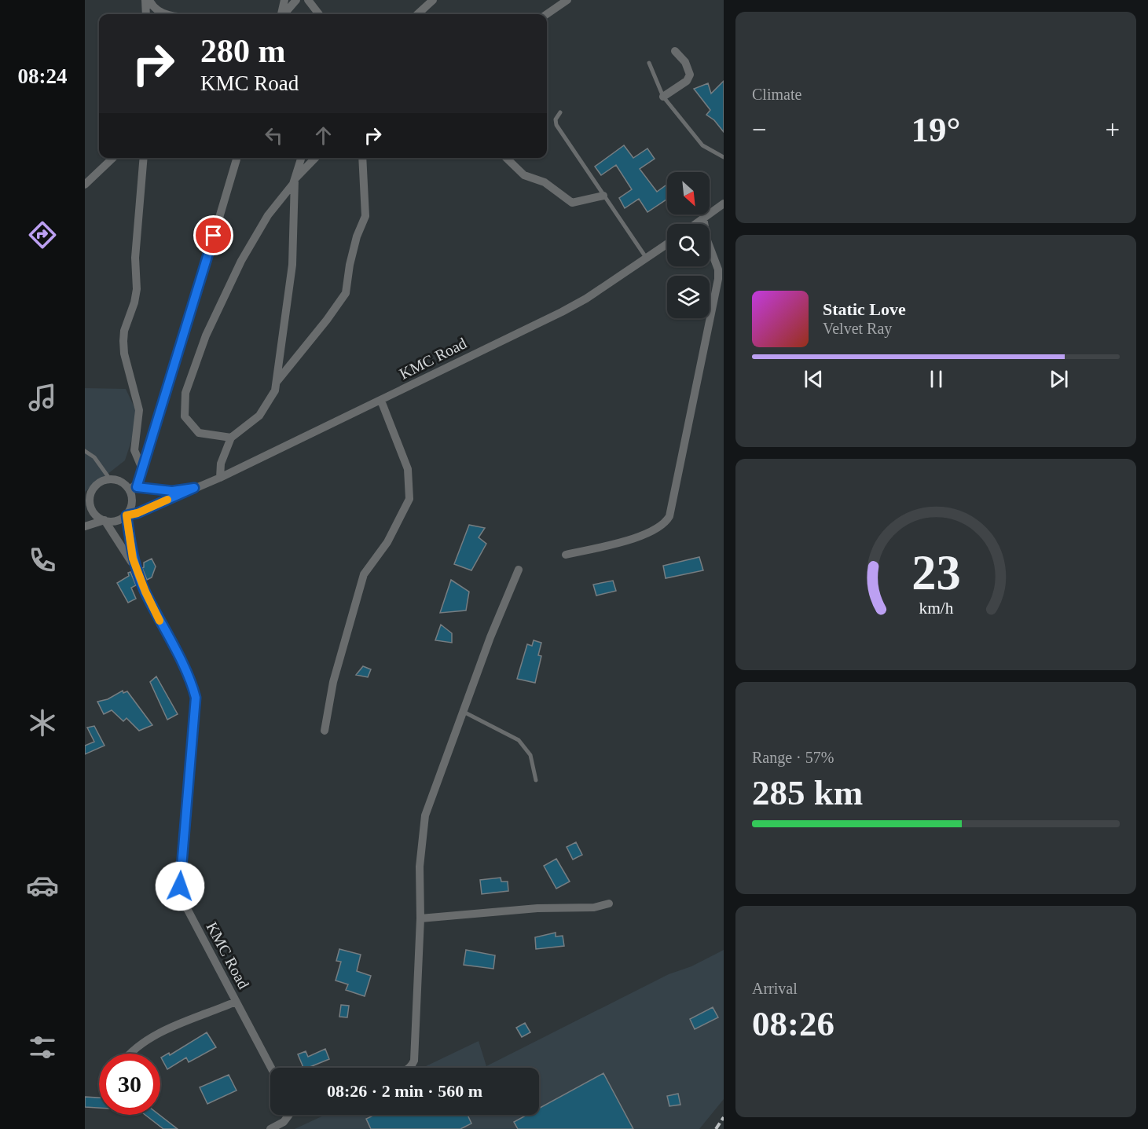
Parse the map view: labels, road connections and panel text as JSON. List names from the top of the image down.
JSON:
{
  "streets": {
    "street": ["KMC Road"]
  },
  "north": "bottom right",
  "page": {
    "tabs": "08:24",
    "tile": [
      "Climate",
      ["Range · 57%", "285 km"],
      ["Arrival", "08:26"]
    ],
    "turn": ["280 m", "KMC Road"],
    "heat": ["−", "19°", "+"],
    "song": ["Static Love", "Velvet Ray"],
    "limit": "30",
    "trip": "08:26 · 2 min · 560 m",
    "gauge": ["23", "km/h"]
  }
}
